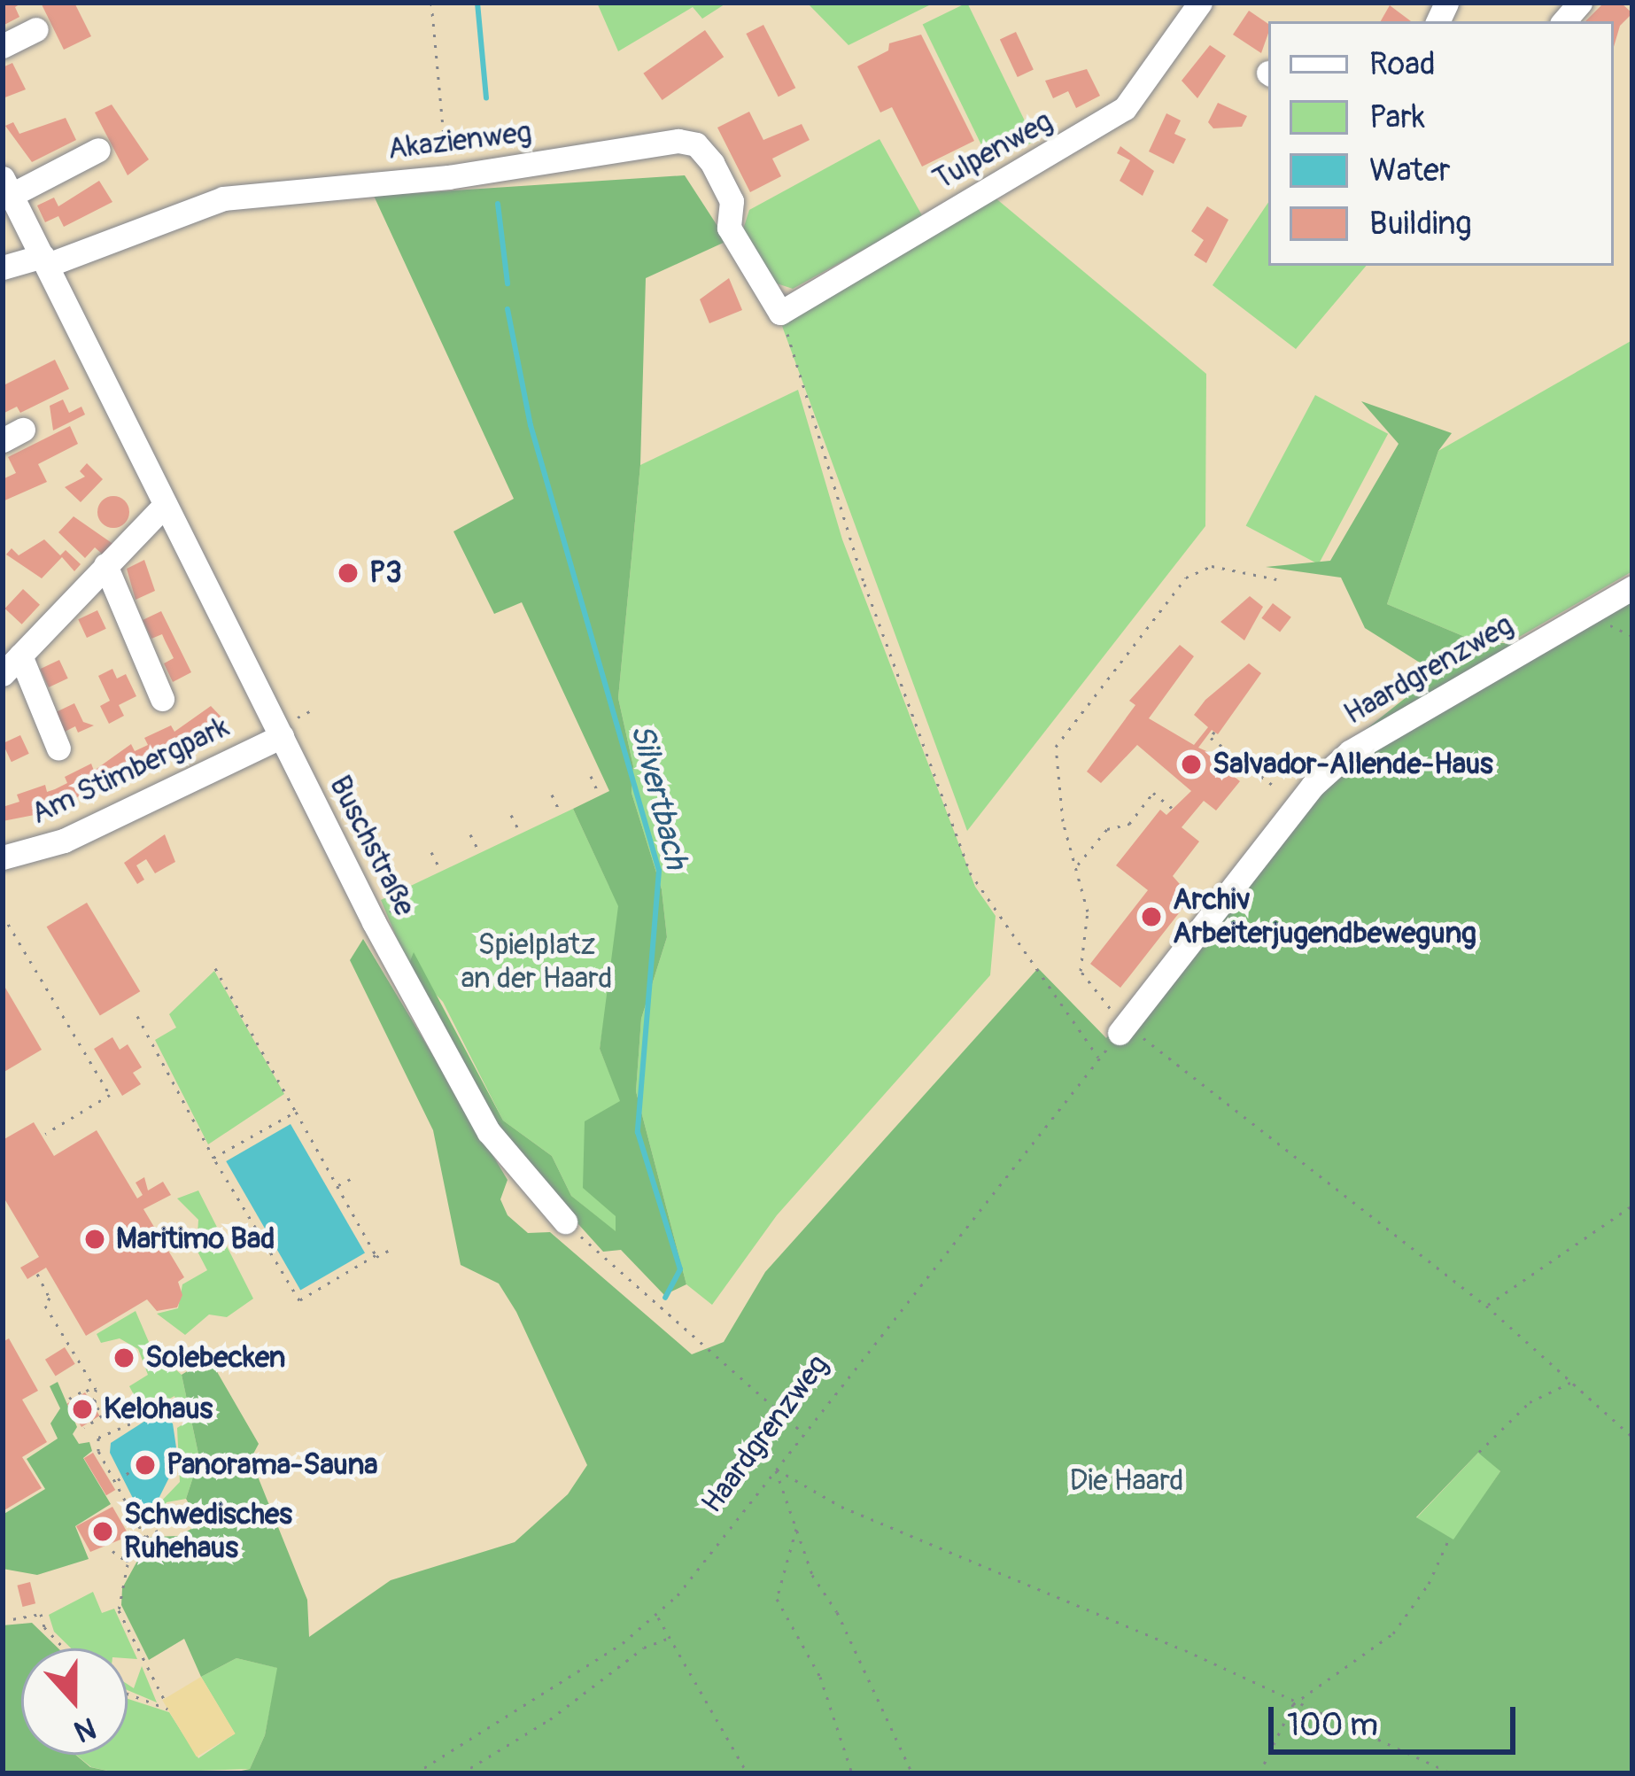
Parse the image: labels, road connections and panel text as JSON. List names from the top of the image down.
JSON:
{
  "streets": {
    "street": [
      "Akazienweg",
      "Tulpenweg",
      "Haardgrenzweg",
      "Am Stimbergpark",
      "Buschstraße"
    ]
  },
  "crossings": [
    ["Akazienweg", "Tulpenweg"],
    ["Akazienweg", "Haardgrenzweg"],
    ["Akazienweg", "Buschstraße"],
    ["Tulpenweg", "Haardgrenzweg"],
    ["Am Stimbergpark", "Buschstraße"]
  ],
  "water": ["Silvertbach"],
  "parks": ["Spielplatz an der Haard", "Die Haard"],
  "places": [
    "P3",
    "Salvador-Allende-Haus",
    "Archiv Arbeiterjugendbewegung",
    "Maritimo Bad",
    "Solebecken",
    "Kelohaus",
    "Panorama-Sauna",
    "Schwedisches Ruhehaus"
  ],
  "legend": [
    "Road",
    "Park",
    "Water",
    "Building"
  ],
  "scale_bar": "100 m",
  "north": "bottom"
}
